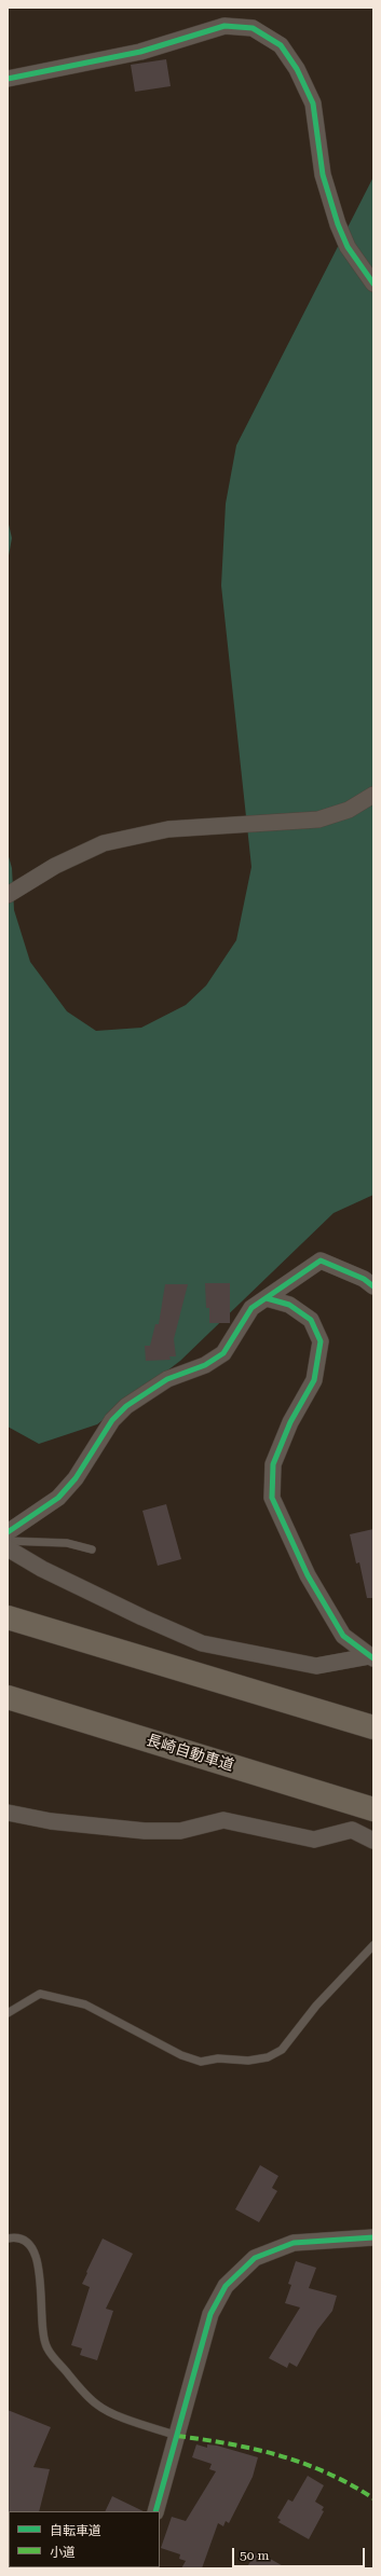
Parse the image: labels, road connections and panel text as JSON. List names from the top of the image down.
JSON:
{
  "streets": {
    "highway": ["長崎自動車道"]
  },
  "legend": ["自転車道", "小道"],
  "scale_bar": "50 m"
}
